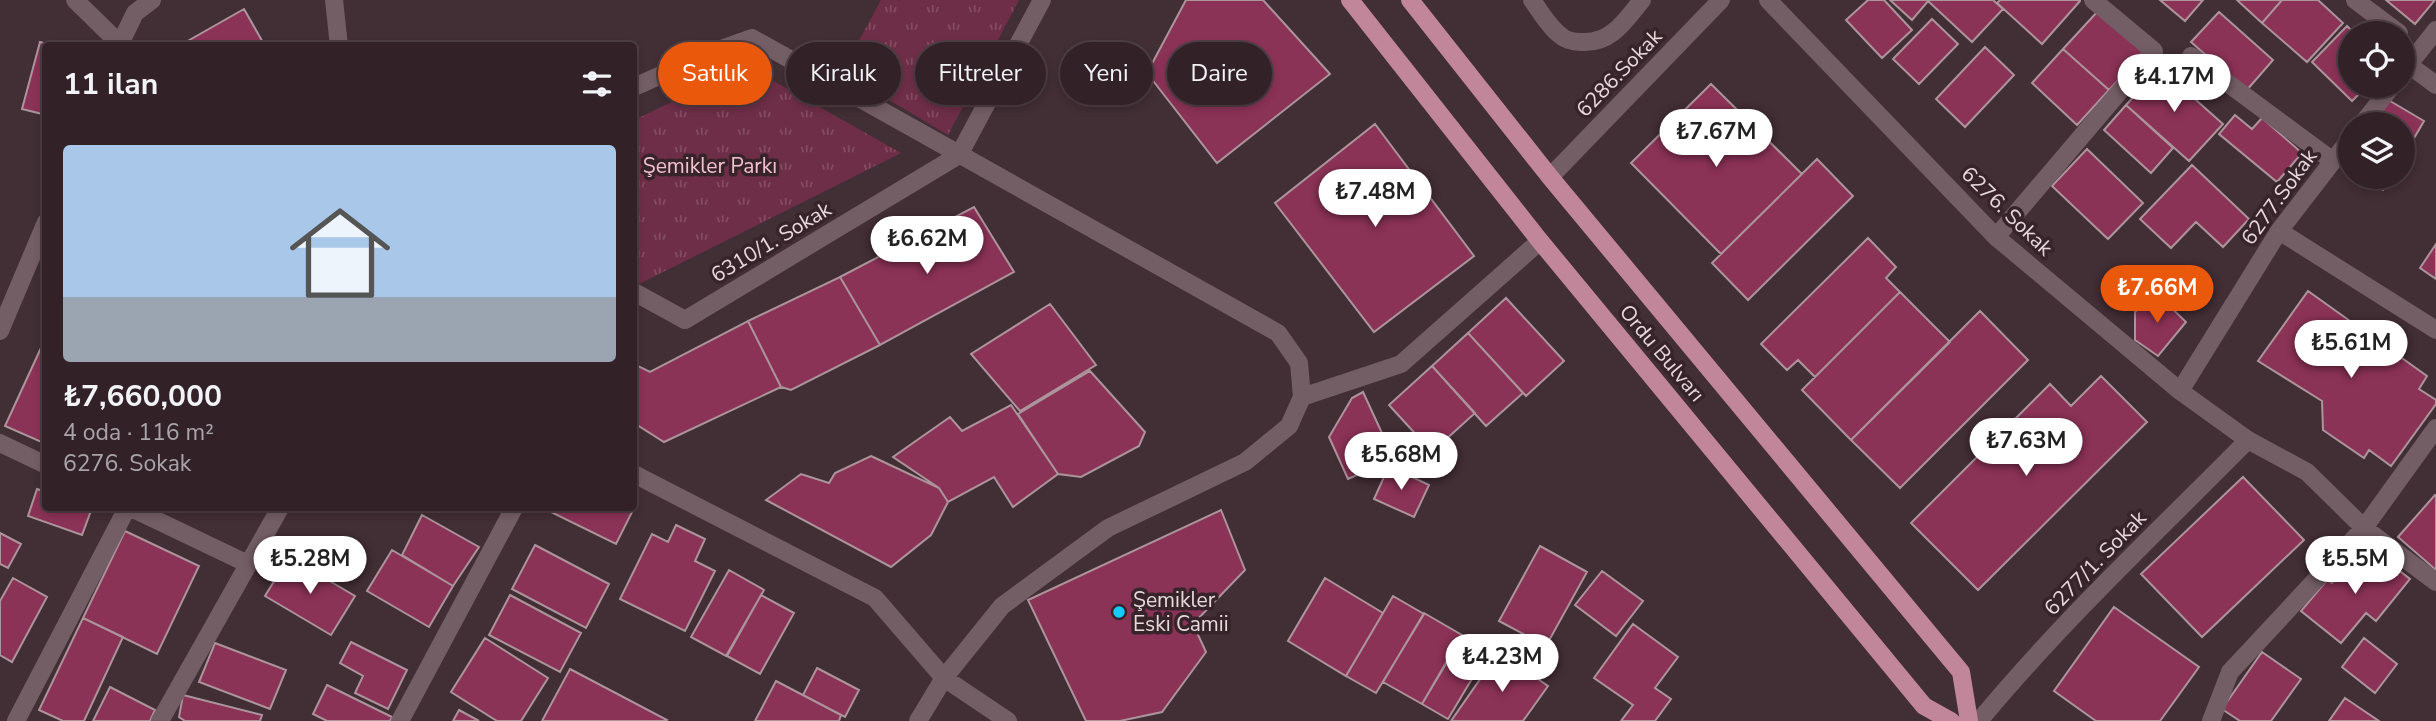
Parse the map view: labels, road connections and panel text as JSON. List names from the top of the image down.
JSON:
{
  "streets": {
    "main road": ["Ordu Bulvarı"],
    "street": [
      "6286.Sokak",
      "6277.Sokak",
      "6276. Sokak",
      "6310/1. Sokak",
      "6277/1. Sokak"
    ]
  },
  "crossings": [
    ["6286.Sokak", "Ordu Bulvarı"],
    ["6277.Sokak", "6276. Sokak"],
    ["6276. Sokak", "6277/1. Sokak"]
  ],
  "parks": ["Şemikler Parkı"],
  "places": ["Şemikler Eski Camii"],
  "page": {
    "chip": [
      "Satılık",
      "Kiralık",
      "Filtreler",
      "Yeni",
      "Daire"
    ],
    "heading": "11 ilan",
    "price": [
      "₺4.17M",
      "₺7.67M",
      "₺7.48M",
      "₺6.62M",
      "₺7.66M",
      "₺5.61M",
      "₺7.63M",
      "₺5.68M",
      "₺5.28M",
      "₺5.5M",
      "₺4.23M"
    ],
    "list": [
      {
        "name": "₺7,660,000",
        "note": "4 oda · 116 m² · 6276. Sokak"
      }
    ]
  }
}
